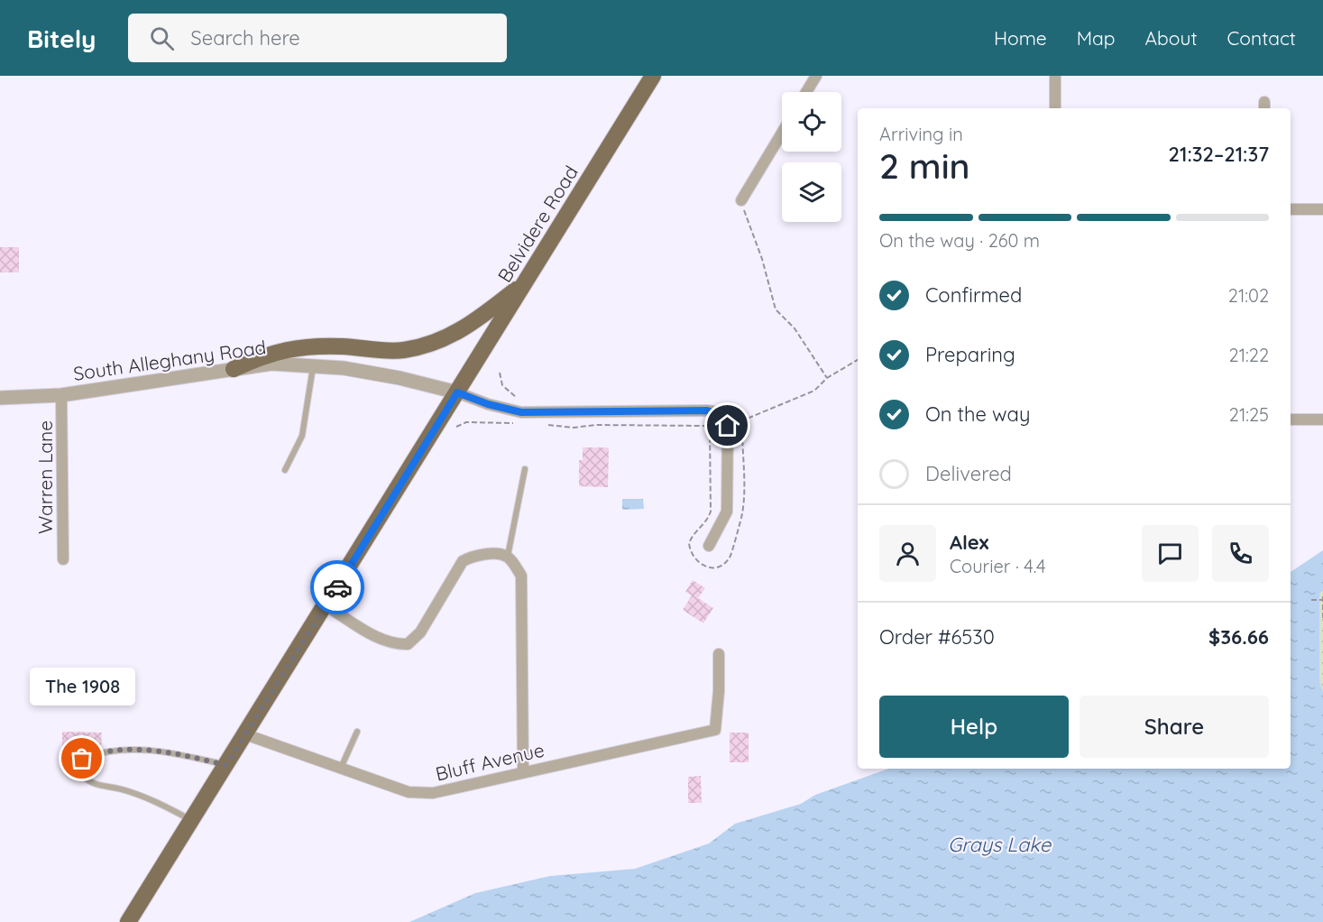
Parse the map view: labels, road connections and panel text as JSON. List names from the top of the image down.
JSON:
{
  "streets": {
    "main road": ["Belvidere Road"],
    "street": ["South Alleghany Road", "Warren Lane", "Bluff Avenue"]
  },
  "crossings": [
    ["Belvidere Road", "South Alleghany Road"],
    ["Belvidere Road", "Bluff Avenue"],
    ["South Alleghany Road", "Warren Lane"]
  ],
  "water": ["Grays Lake"],
  "places": ["The 1908"],
  "page": {
    "header": "Bitely",
    "search": "Search here",
    "nav": [
      "Home",
      "Map",
      "About",
      "Contact"
    ],
    "heading": ["2 min", "Arriving in", "21:32–21:37"],
    "panel": [
      "Alex",
      "Courier · 4.4",
      "Order #6530",
      "$36.66"
    ],
    "bar": "On the way · 260 m",
    "list": [
      ["Confirmed", "21:02"],
      ["Preparing", "21:22"],
      ["On the way", "21:25"],
      "Delivered"
    ],
    "bubble": "The 1908",
    "buttons": ["Help", "Share"]
  }
}
